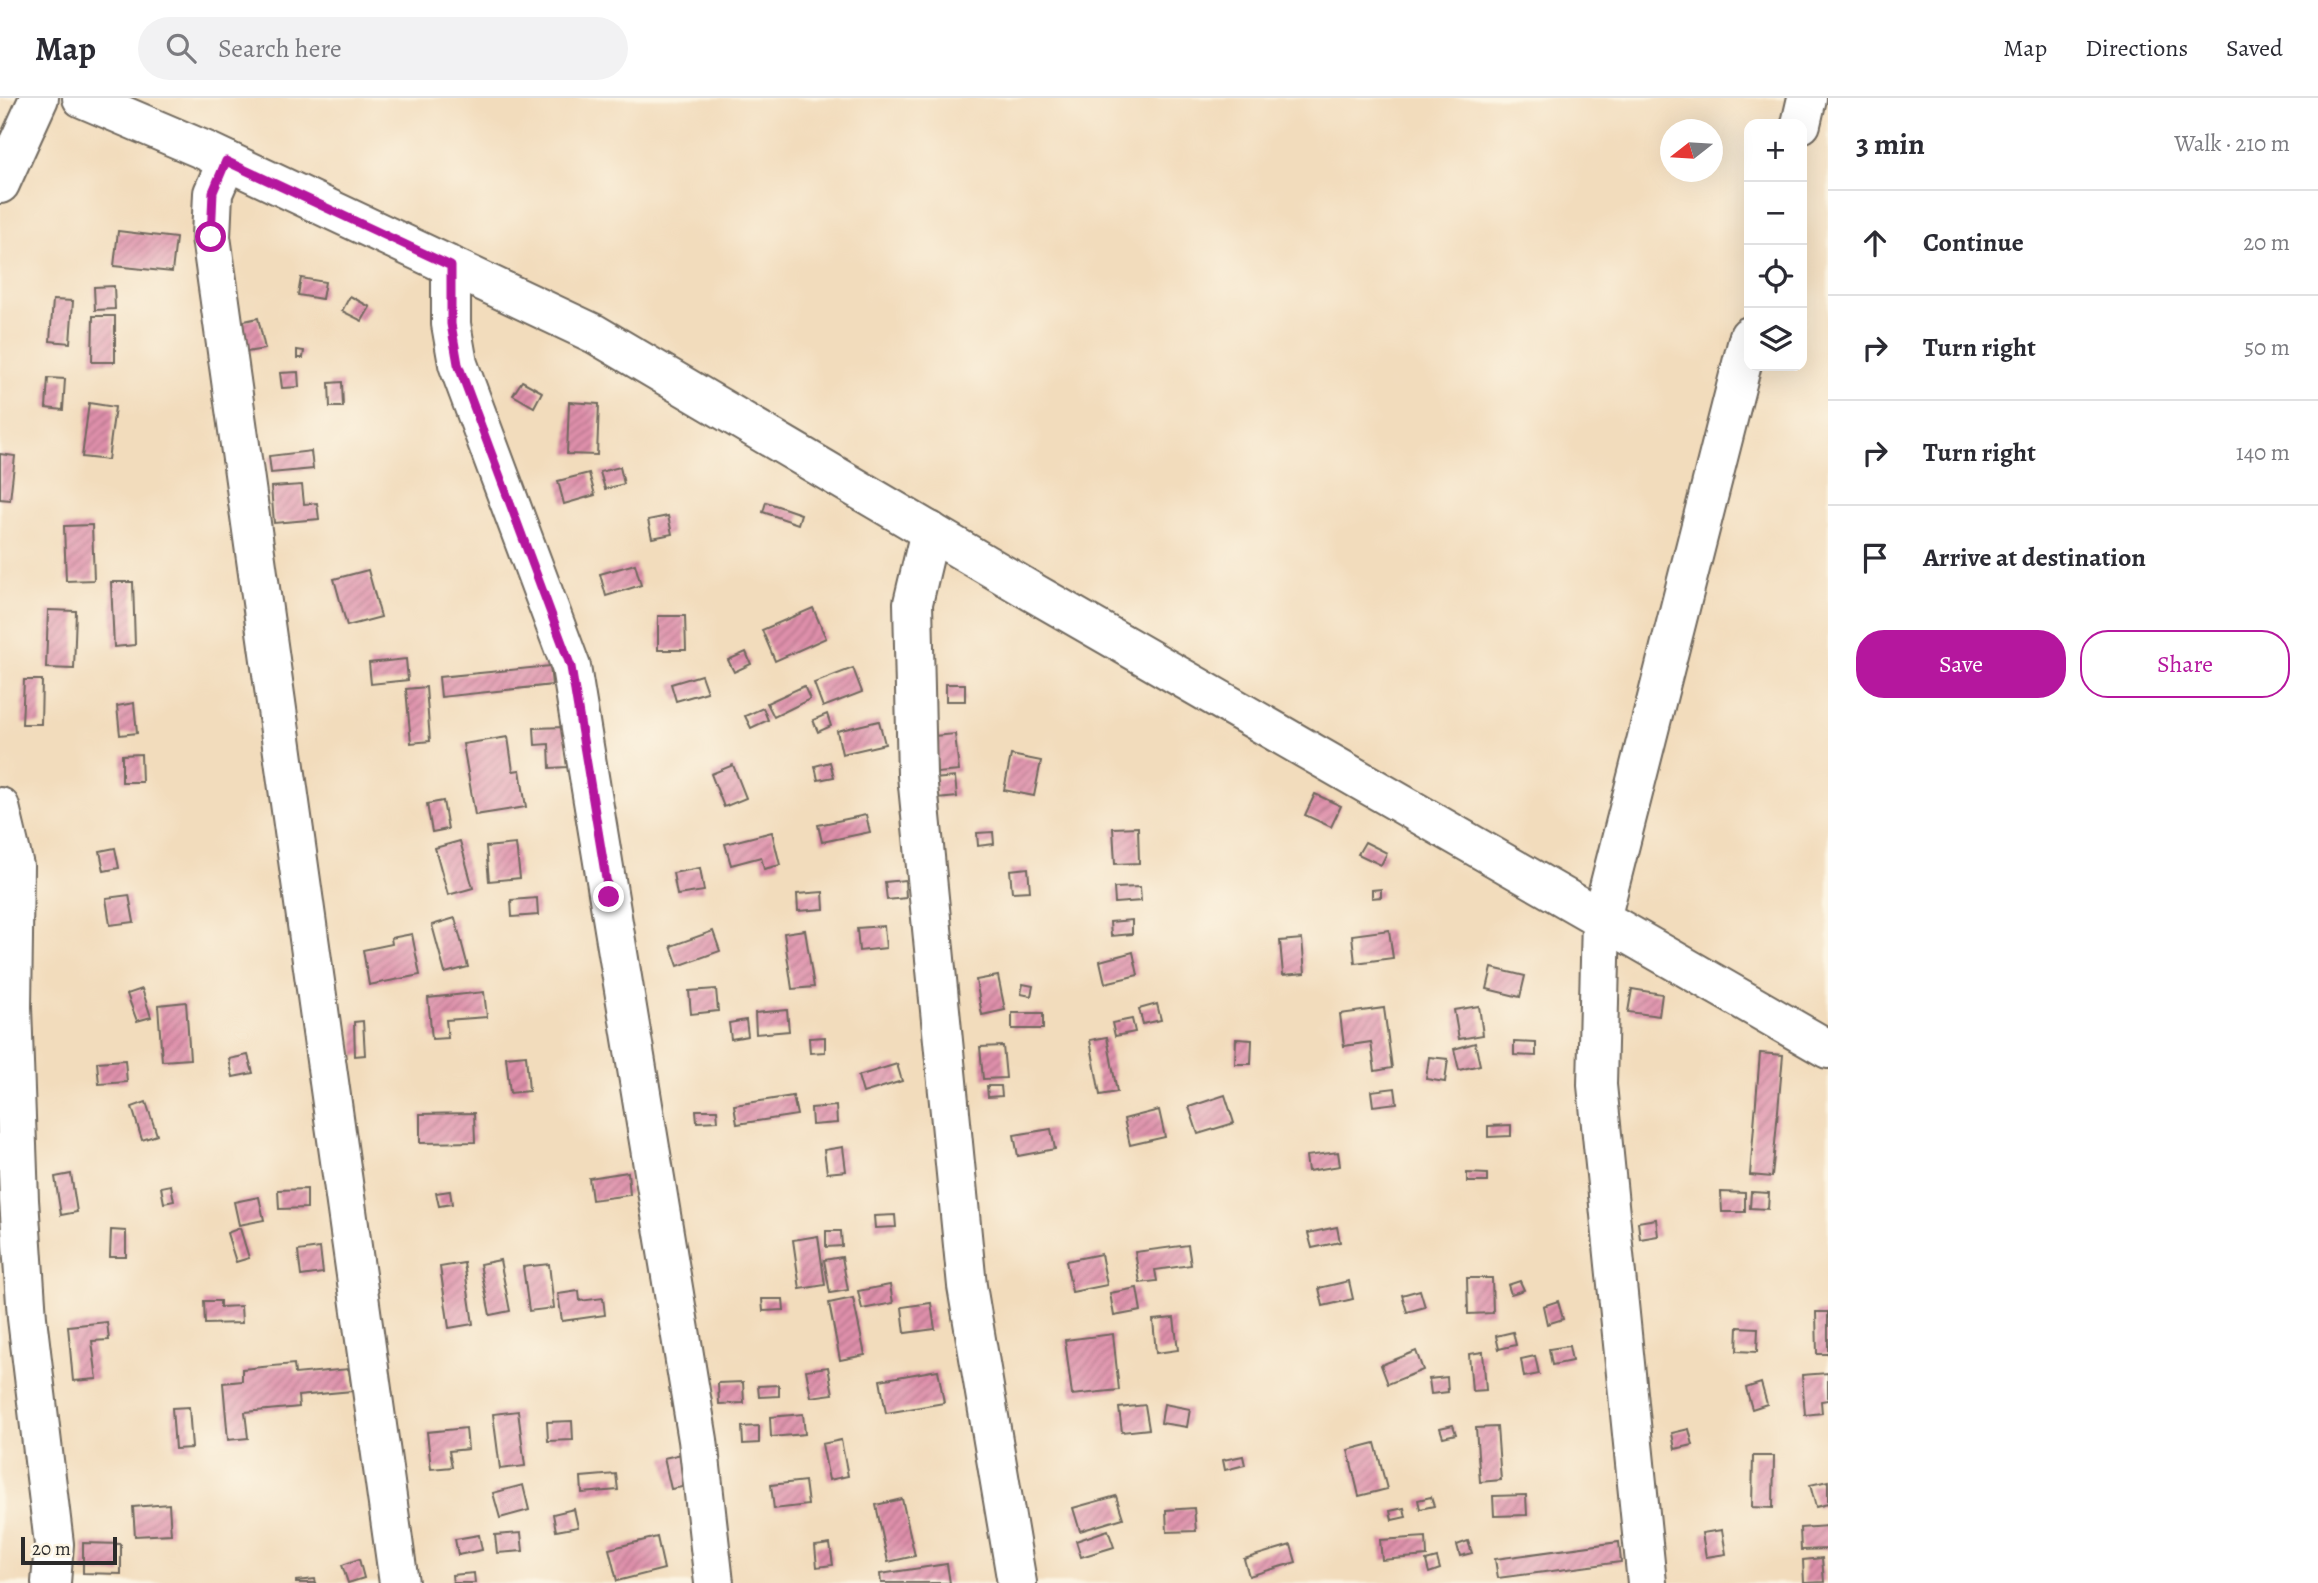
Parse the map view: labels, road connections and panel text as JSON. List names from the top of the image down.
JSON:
{
  "scale_bar": "20 m",
  "north": "left",
  "page": {
    "header": "Map",
    "search": "Search here",
    "nav": ["Map", "Directions", "Saved"],
    "heading": ["3 min", "Walk · 210 m"],
    "map_buttons": ["+", "−"],
    "list": [
      ["Continue", "20 m"],
      ["Turn right", "50 m"],
      ["Turn right", "140 m"],
      "Arrive at destination"
    ],
    "buttons": ["Save", "Share"],
    "scale": "20 m"
  }
}
